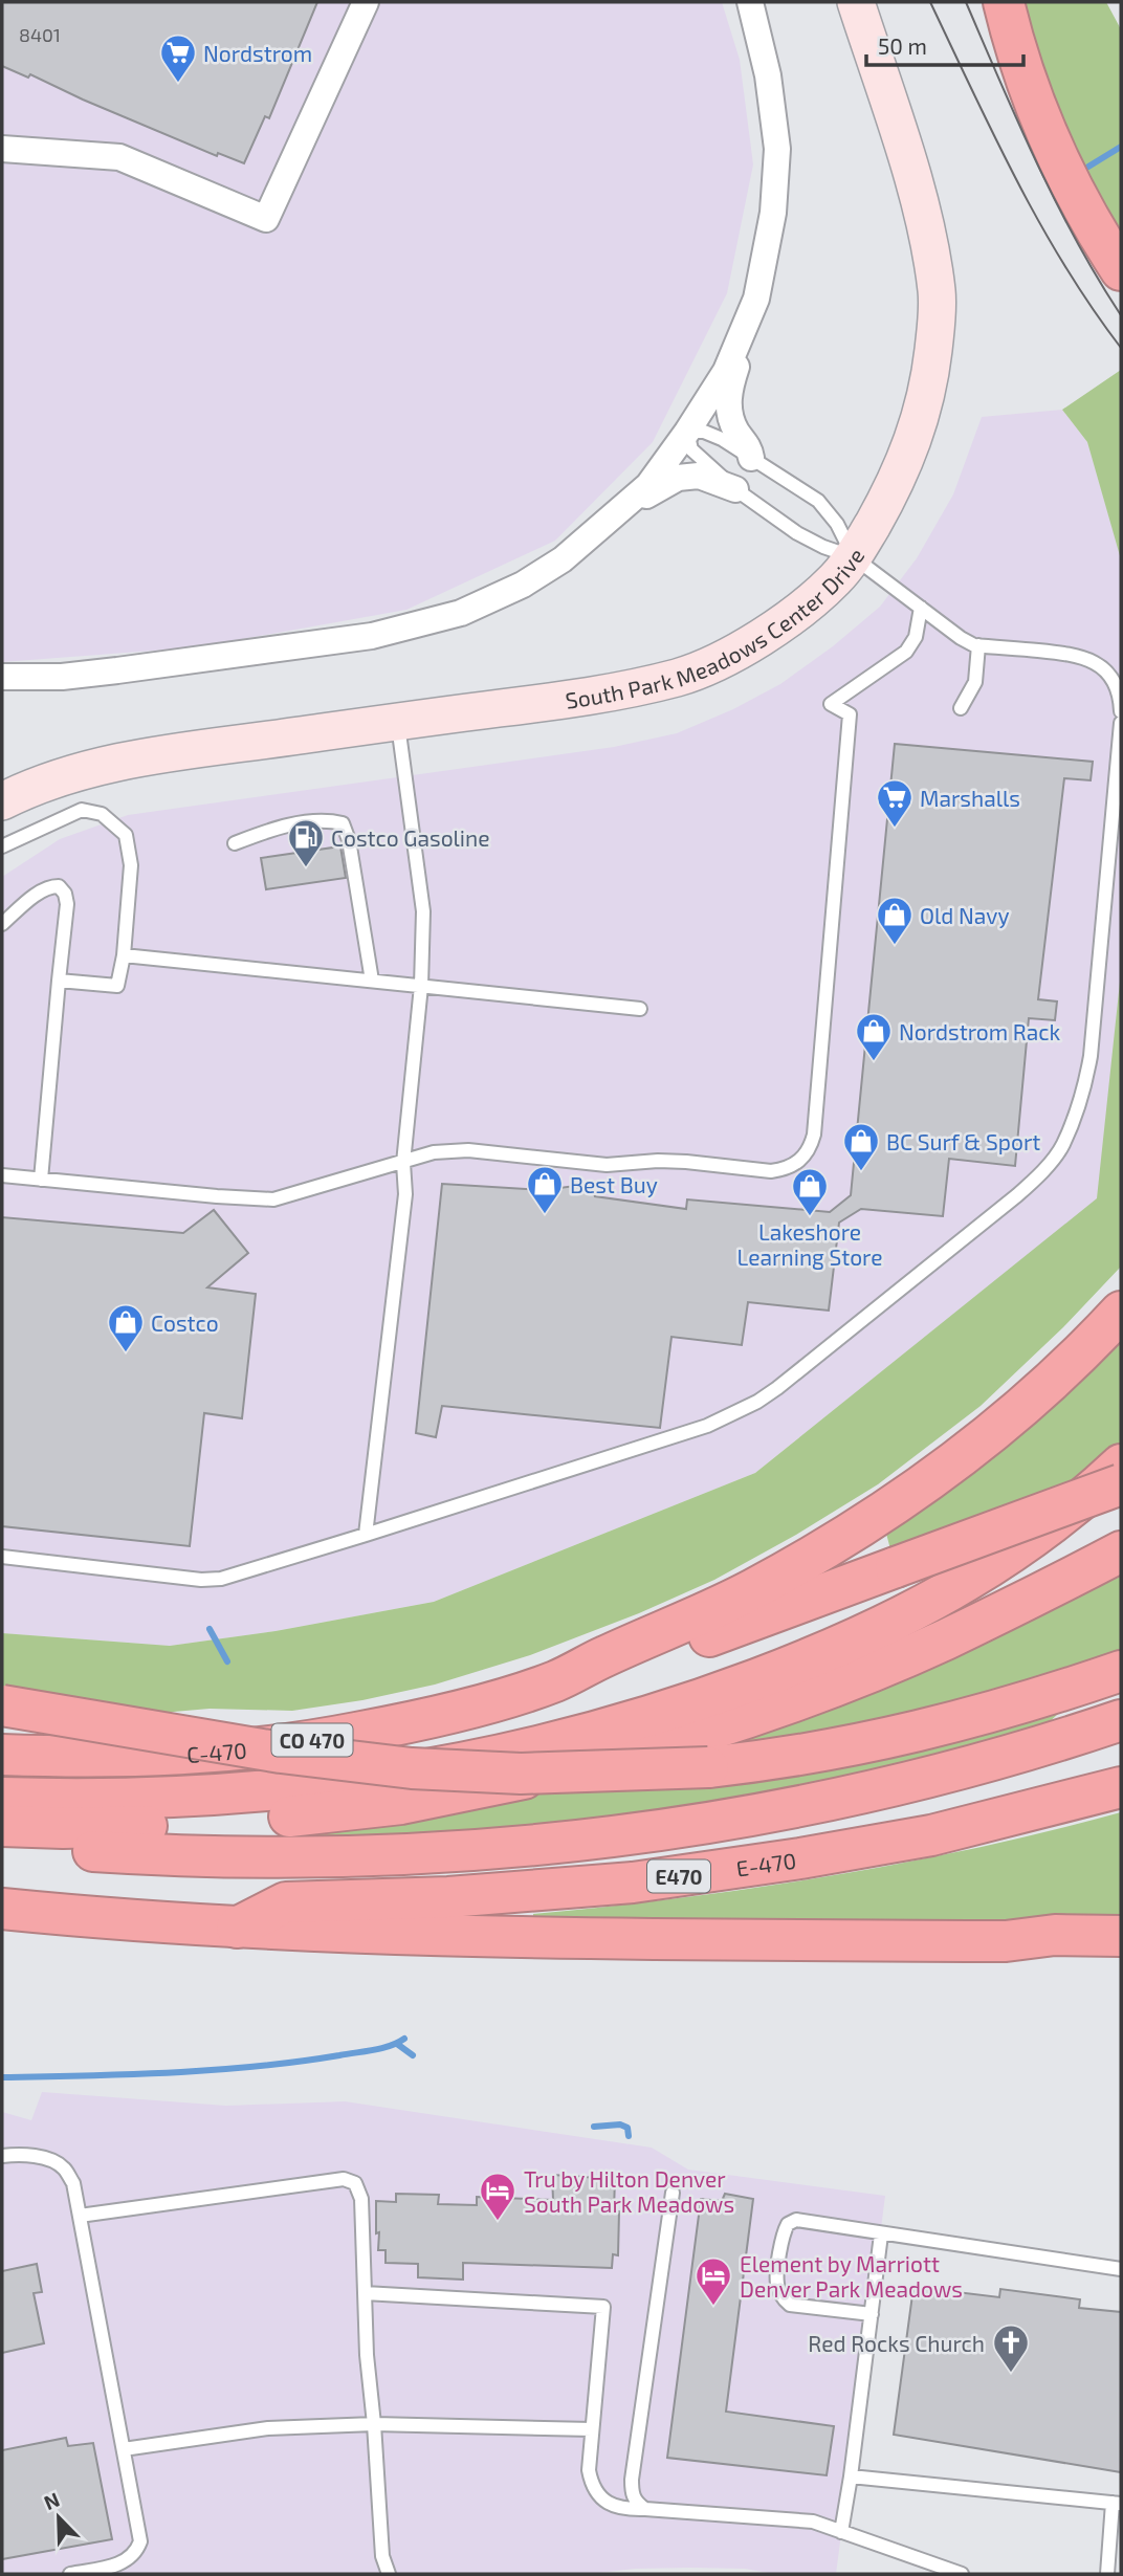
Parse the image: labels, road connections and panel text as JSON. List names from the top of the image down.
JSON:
{
  "streets": {
    "highway": [
      "CO 470",
      "C-470",
      "E-470",
      "E470"
    ],
    "main road": ["South Park Meadows Center Drive"]
  },
  "places": {
    "supermarket": ["Nordstrom", "Marshalls"],
    "fuel station": ["Costco Gasoline"],
    "shop": [
      "Old Navy",
      "Nordstrom Rack",
      "BC Surf & Sport",
      "Best Buy",
      "Lakeshore Learning Store",
      "Costco"
    ],
    "hotel": ["Tru by Hilton Denver South Park Meadows", "Element by Marriott Denver Park Meadows"],
    "church": ["Red Rocks Church"]
  },
  "house_numbers": ["8401"],
  "scale_bar": "50 m",
  "north": "top left"
}
